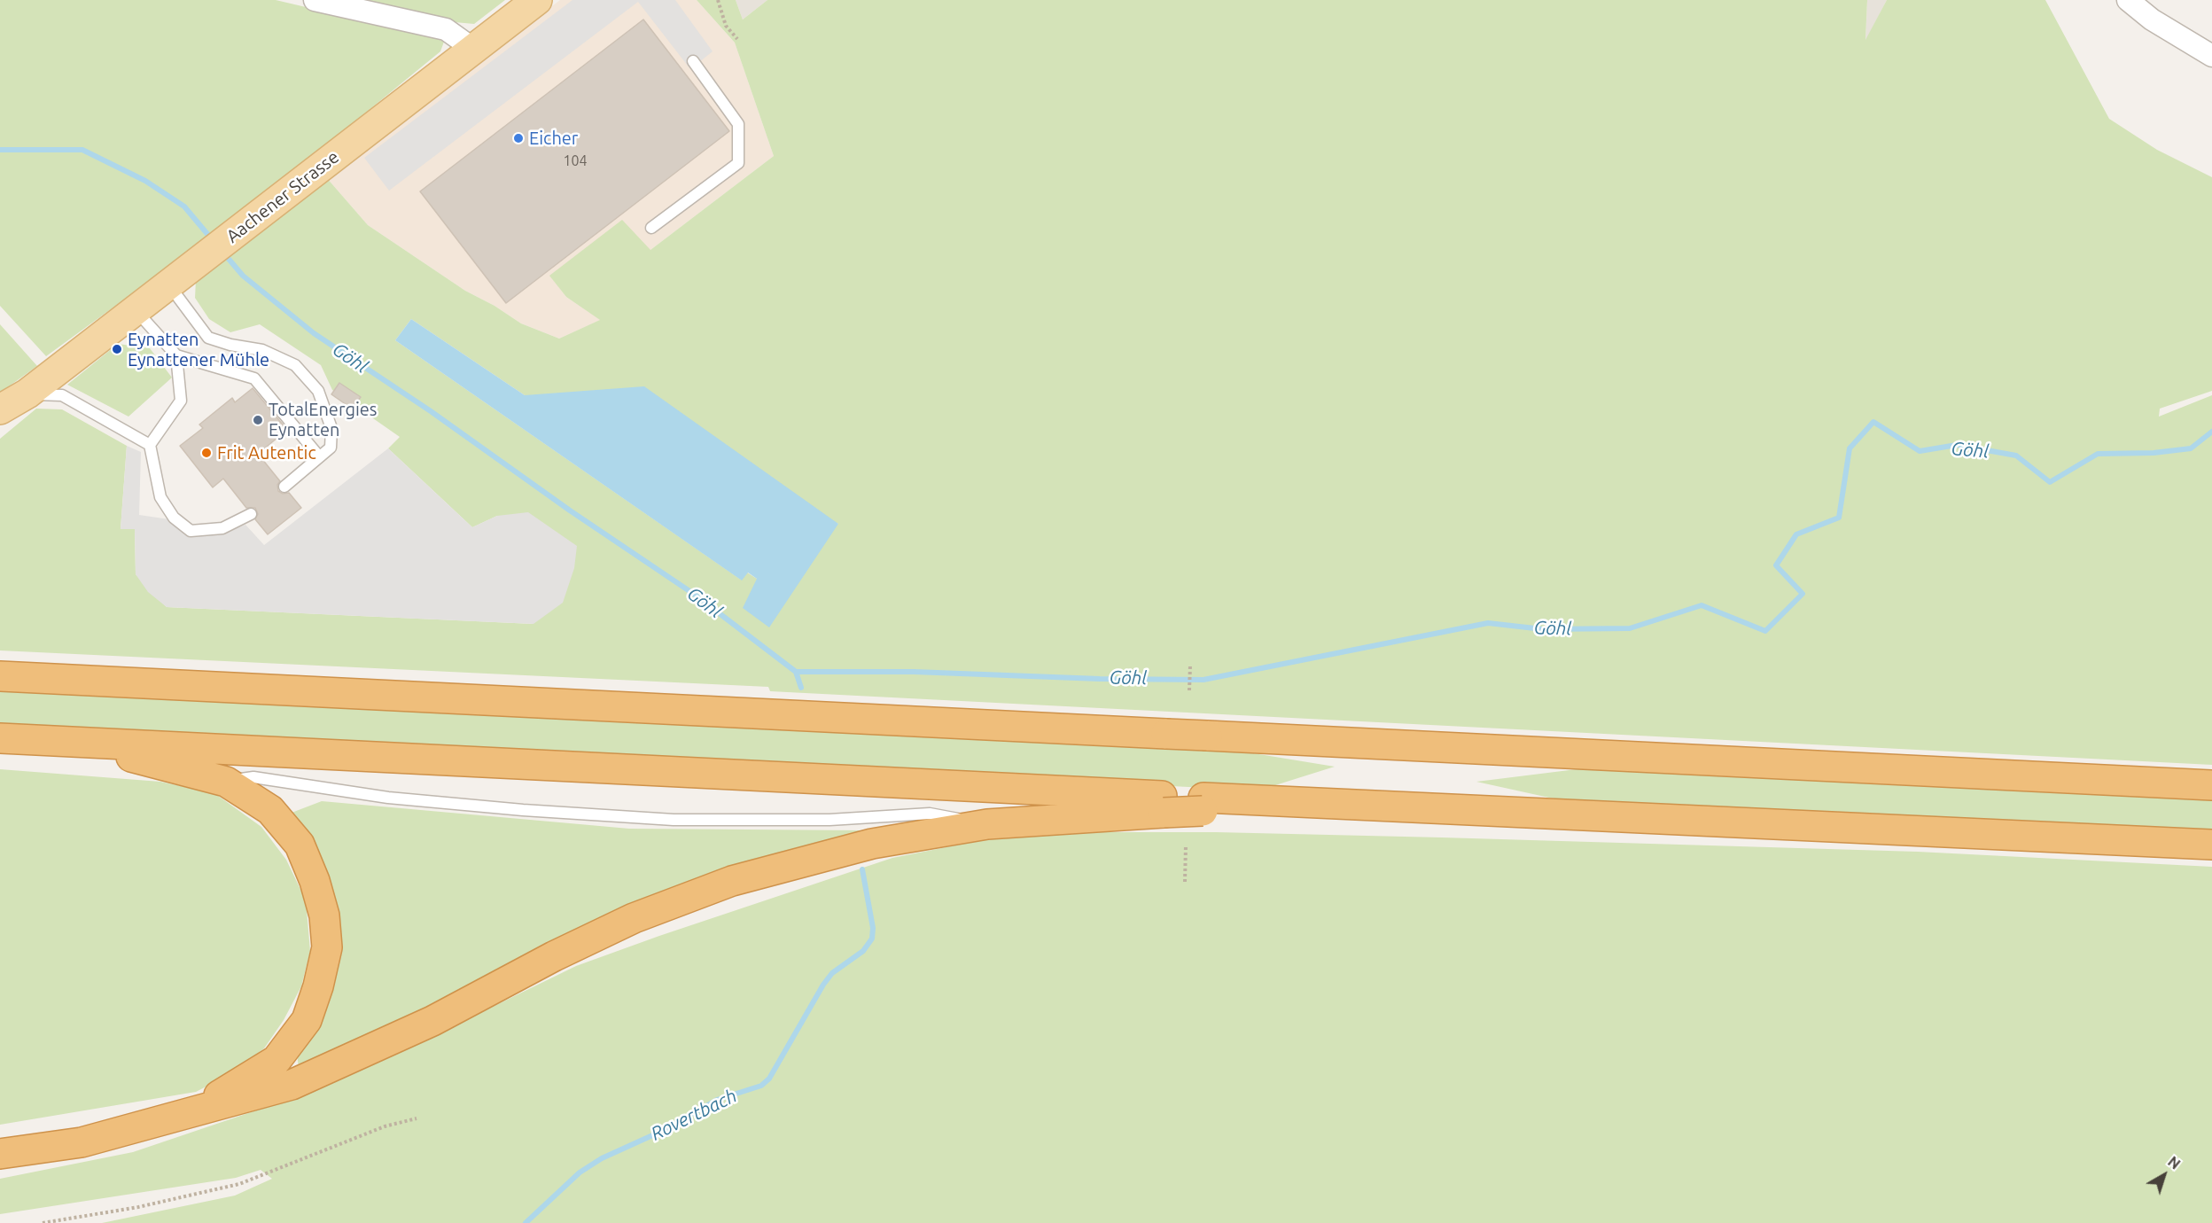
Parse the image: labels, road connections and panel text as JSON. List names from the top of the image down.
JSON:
{
  "streets": {
    "main road": ["Aachener Strasse"]
  },
  "water": ["Göhl", "Rovertbach"],
  "places": [
    "Eicher",
    "Eynatten Eynattener Mühle",
    "TotalEnergies Eynatten",
    "Frit Autentic"
  ],
  "house_numbers": ["104"],
  "north": "top right"
}
